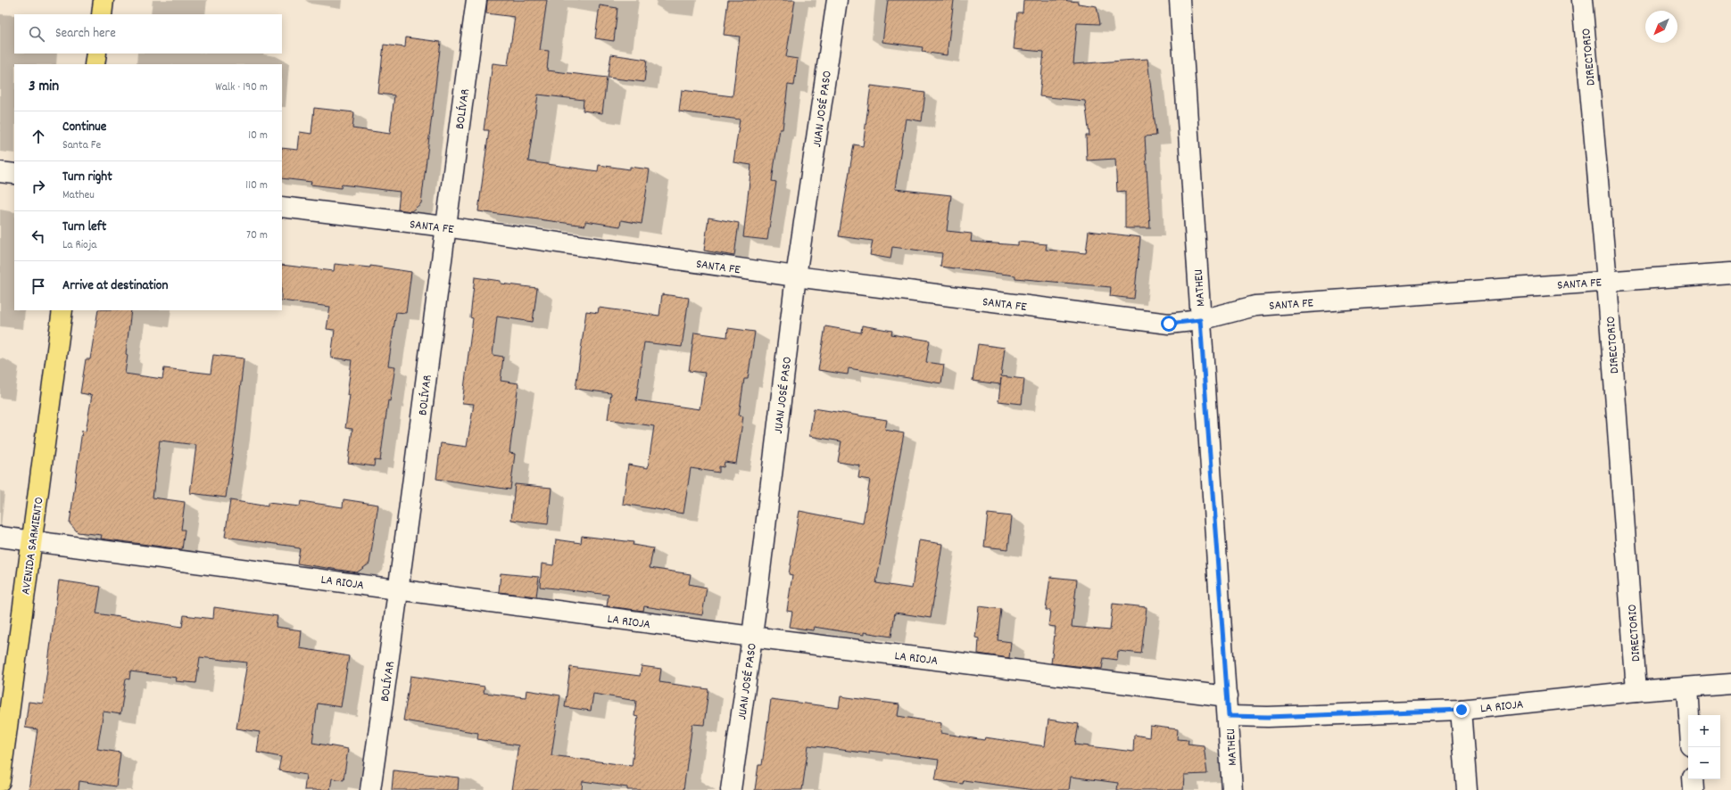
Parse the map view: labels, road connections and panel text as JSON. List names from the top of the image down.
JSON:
{
  "streets": {
    "main road": ["AVENIDA SARMIENTO"],
    "street": [
      "DIRECTORIO",
      "BOLÍVAR",
      "JUAN JOSÉ PASO",
      "SANTA FE",
      "MATHEU",
      "LA RIOJA"
    ]
  },
  "crossings": [
    ["DIRECTORIO", "SANTA FE"],
    ["DIRECTORIO", "LA RIOJA"],
    ["BOLÍVAR", "SANTA FE"],
    ["BOLÍVAR", "LA RIOJA"],
    ["JUAN JOSÉ PASO", "SANTA FE"],
    ["JUAN JOSÉ PASO", "LA RIOJA"],
    ["SANTA FE", "MATHEU"],
    ["MATHEU", "LA RIOJA"],
    ["AVENIDA SARMIENTO", "LA RIOJA"]
  ],
  "north": "bottom left",
  "page": {
    "search": "Search here",
    "heading": ["3 min", "Walk · 190 m"],
    "list": [
      ["Continue", "Santa Fe", "10 m"],
      ["Turn right", "Matheu", "110 m"],
      ["Turn left", "La Rioja", "70 m"],
      "Arrive at destination"
    ],
    "map_buttons": ["+", "−"]
  }
}
